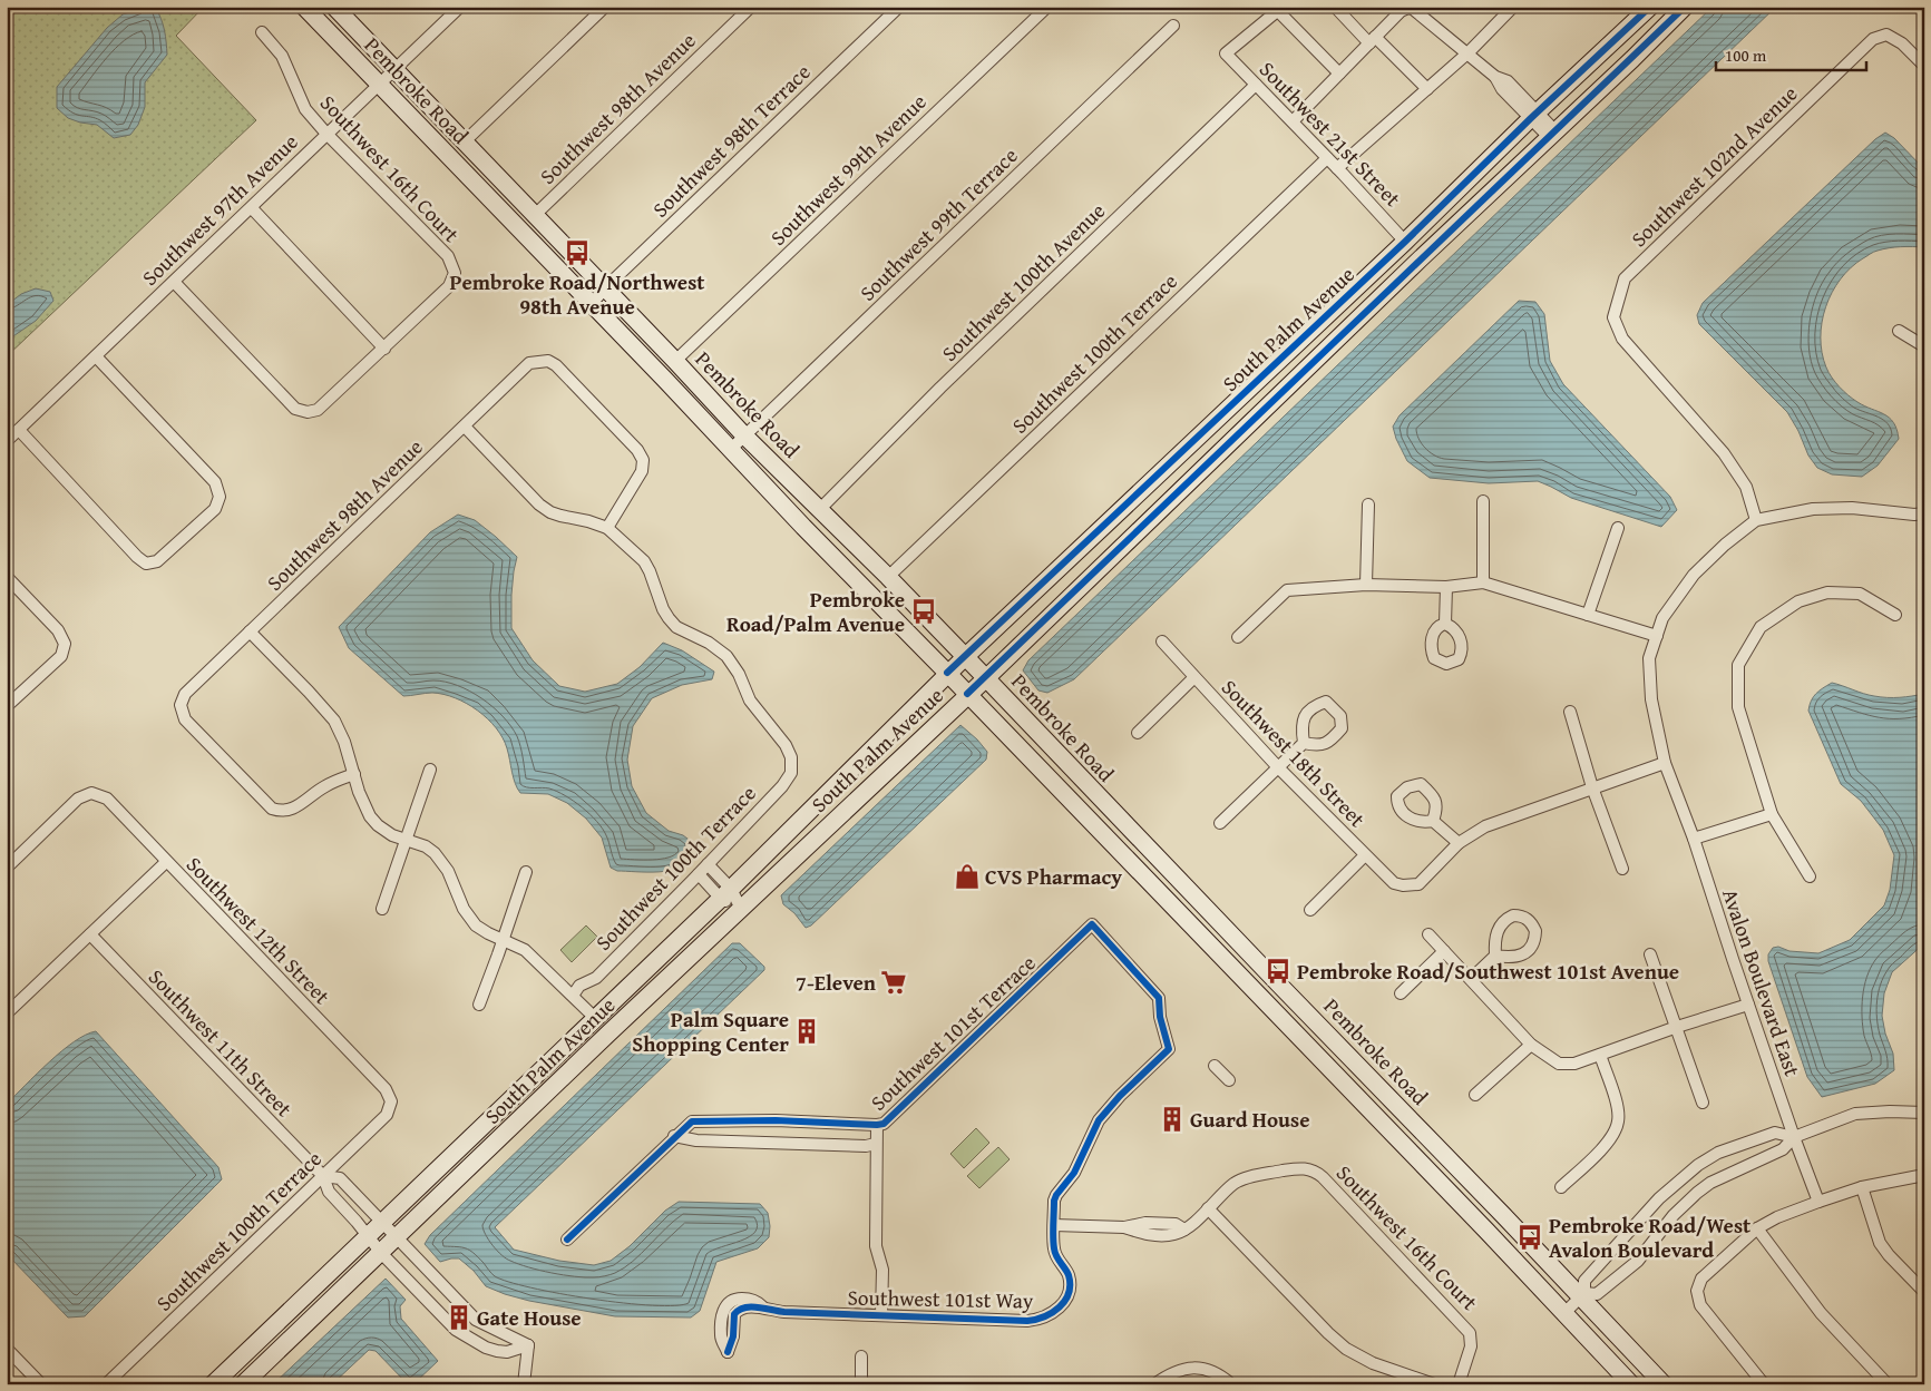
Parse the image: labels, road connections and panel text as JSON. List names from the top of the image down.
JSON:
{
  "streets": {
    "main road": ["Pembroke Road", "South Palm Avenue"],
    "street": [
      "Southwest 98th Avenue",
      "Southwest 21st Street",
      "Southwest 98th Terrace",
      "Southwest 102nd Avenue",
      "Southwest 16th Court",
      "Southwest 99th Avenue",
      "Southwest 97th Avenue",
      "Southwest 99th Terrace",
      "Southwest 100th Avenue",
      "Southwest 100th Terrace",
      "Southwest 18th Street",
      "Southwest 12th Street",
      "Avalon Boulevard East",
      "Southwest 101st Terrace",
      "Southwest 11th Street",
      "Southwest 101st Way"
    ]
  },
  "crossings": [
    ["Pembroke Road", "Southwest 98th Avenue"],
    ["Pembroke Road", "Southwest 98th Terrace"],
    ["Pembroke Road", "Southwest 99th Avenue"],
    ["Pembroke Road", "Southwest 97th Avenue"],
    ["Pembroke Road", "Southwest 99th Terrace"],
    ["Pembroke Road", "Southwest 100th Avenue"],
    ["Pembroke Road", "South Palm Avenue"],
    ["Pembroke Road", "Southwest 100th Terrace"],
    ["Southwest 98th Avenue", "Southwest 100th Terrace"],
    ["Southwest 21st Street", "Southwest 100th Avenue"],
    ["Southwest 21st Street", "South Palm Avenue"],
    ["Southwest 21st Street", "Southwest 100th Terrace"],
    ["Southwest 16th Court", "Southwest 97th Avenue"],
    ["South Palm Avenue", "Southwest 11th Street"],
    ["Southwest 100th Terrace", "Southwest 12th Street"],
    ["Southwest 100th Terrace", "Southwest 11th Street"],
    ["Southwest 101st Terrace", "Southwest 101st Way"]
  ],
  "places": {
    "bus stop": [
      "Pembroke Road/Northwest 98th Avenue",
      "Pembroke Road/Palm Avenue",
      "Pembroke Road/Southwest 101st Avenue",
      "Pembroke Road/West Avalon Boulevard"
    ],
    "shop": ["CVS Pharmacy"],
    "supermarket": ["7-Eleven"],
    "building": ["Palm Square Shopping Center", "Guard House", "Gate House"]
  },
  "scale_bar": "100 m"
}
